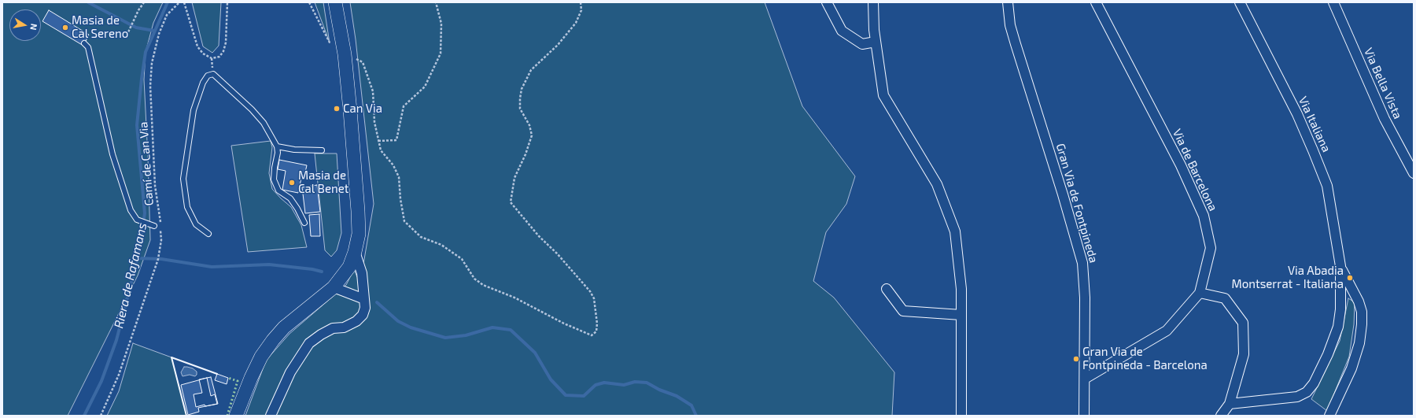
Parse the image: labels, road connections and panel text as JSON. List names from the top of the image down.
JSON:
{
  "streets": {
    "street": [
      "Via Bella Vista",
      "Via Italiana",
      "Via de Barcelona",
      "Gran Via de Fontpineda"
    ],
    "path": ["Camí de Can Via"]
  },
  "crossings": [
    ["Via de Barcelona", "Gran Via de Fontpineda"]
  ],
  "water": ["Riera de Rafamans"],
  "places": [
    "Masia de Cal Sereno",
    "Can Via",
    "Masia de Cal Benet",
    "Via Abadia Montserrat - Italiana",
    "Gran Via de Fontpineda - Barcelona"
  ],
  "north": "right"
}
